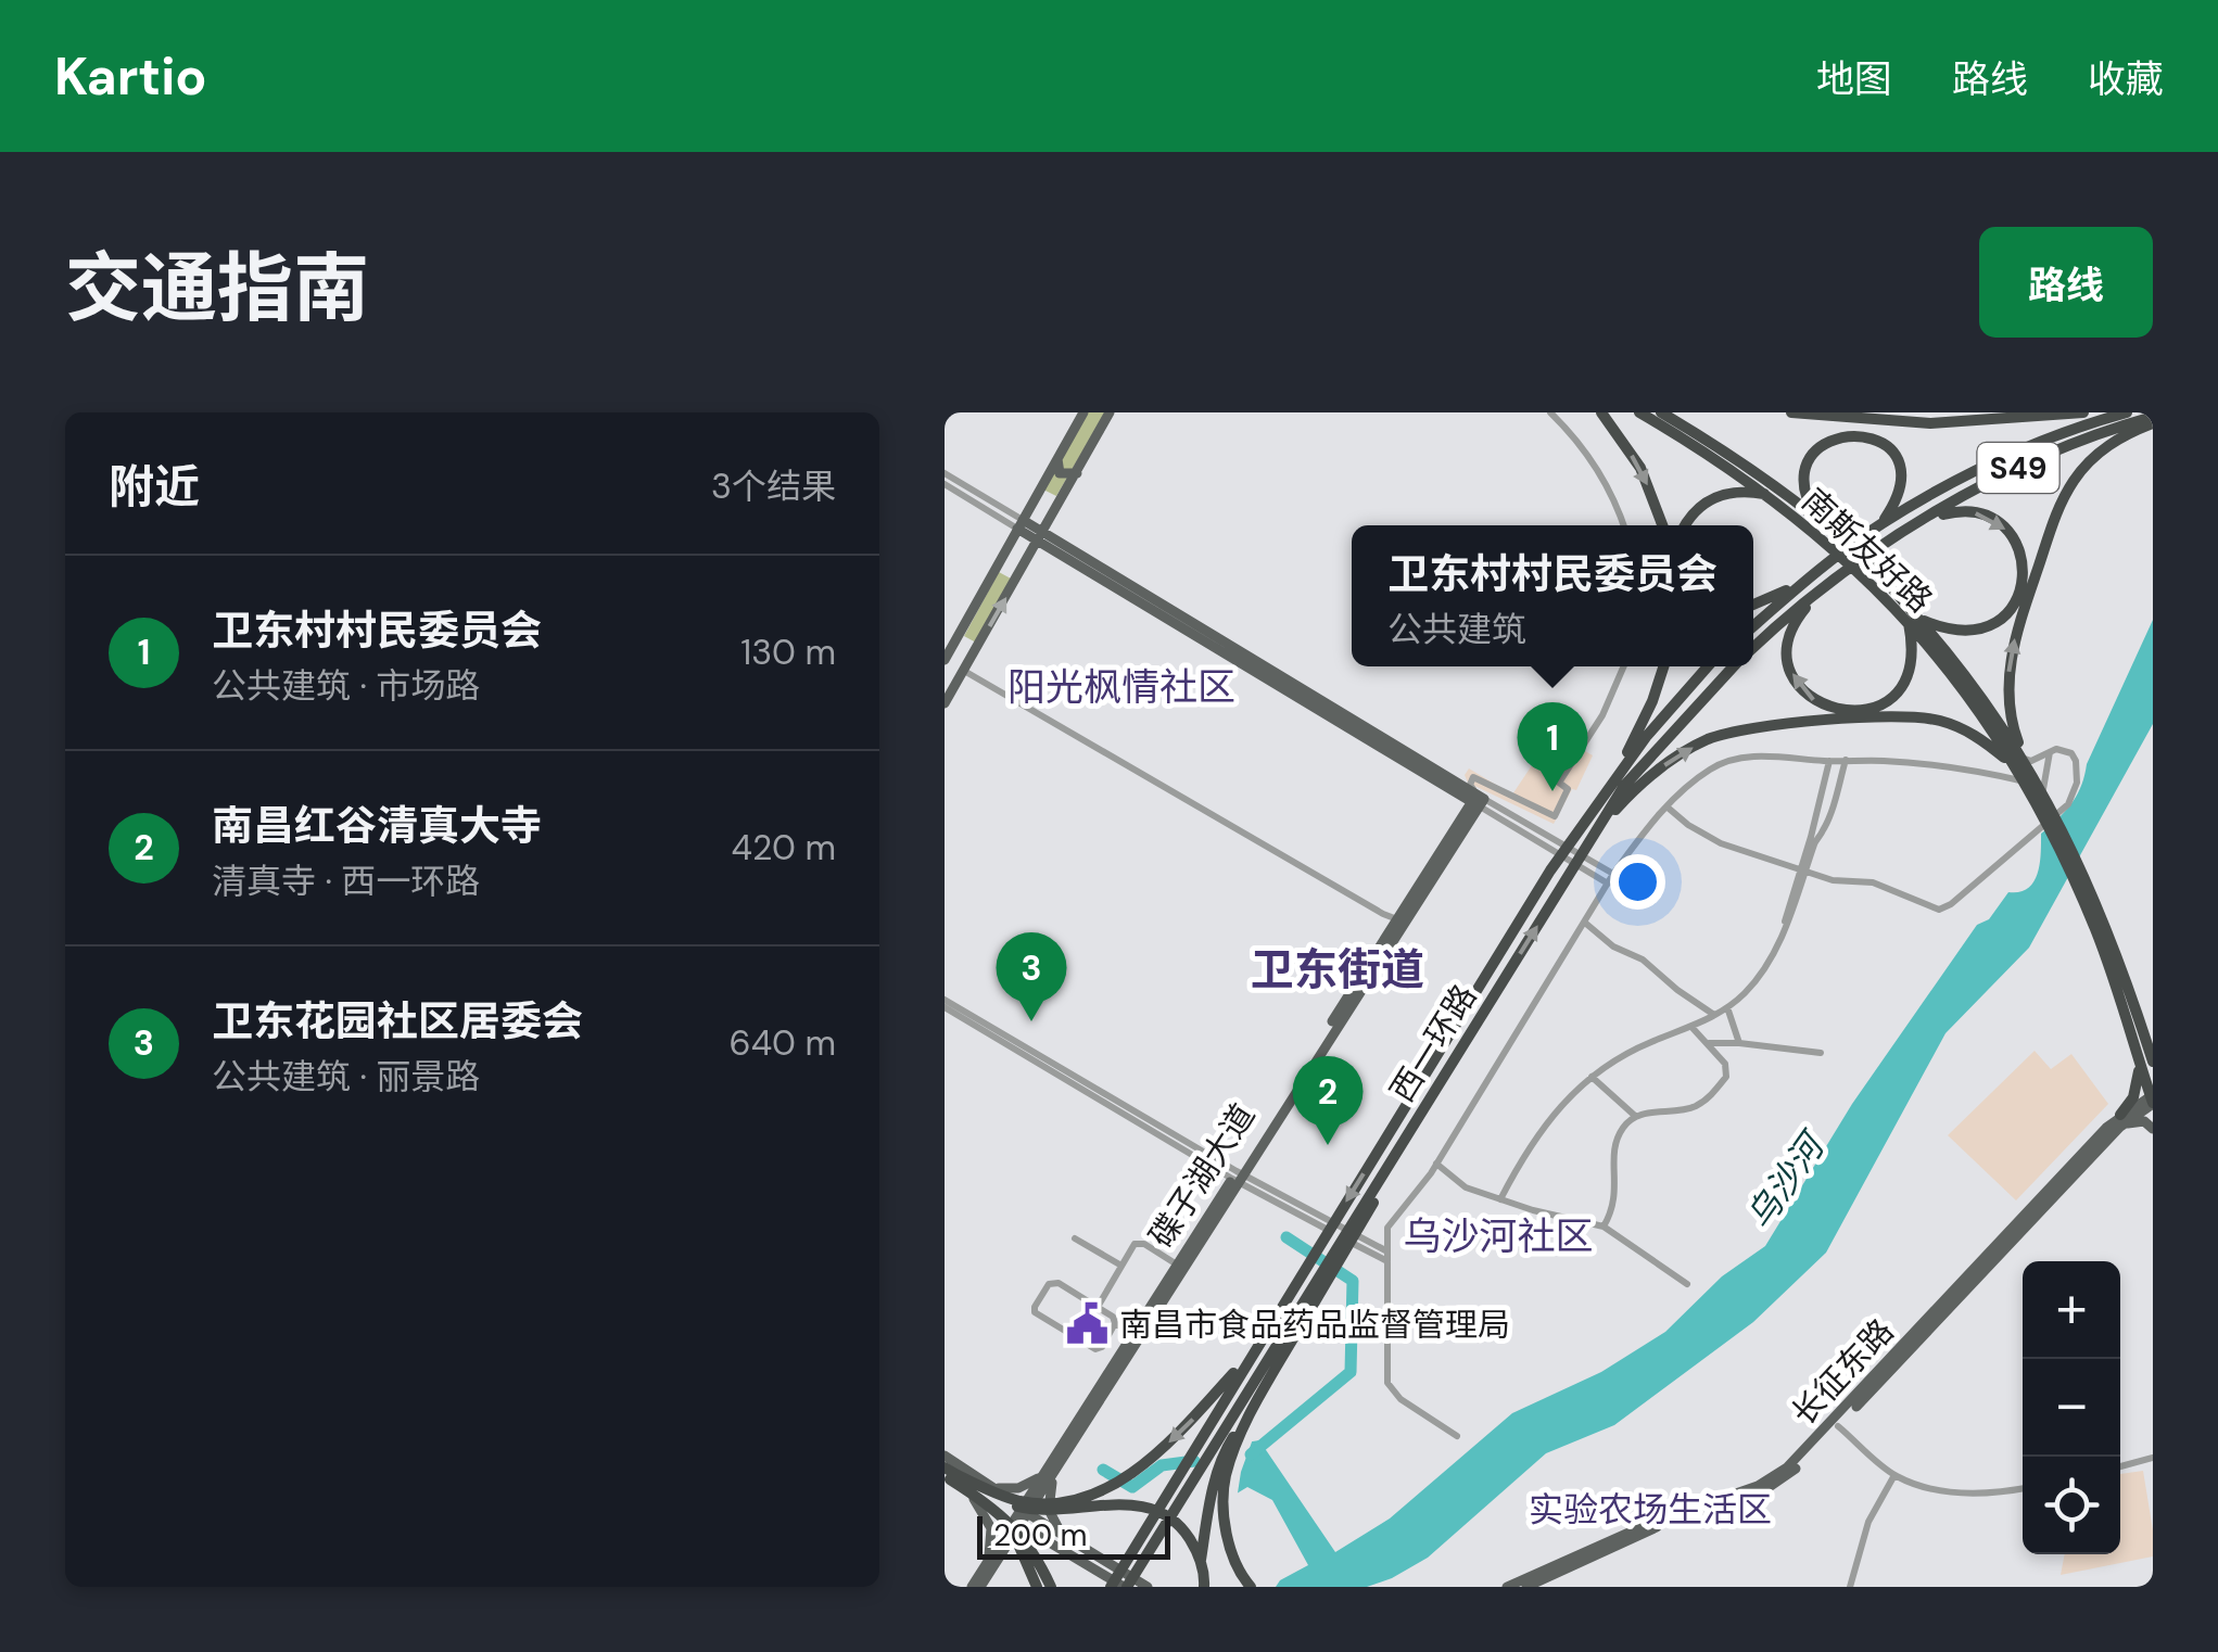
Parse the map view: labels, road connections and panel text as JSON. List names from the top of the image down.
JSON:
{
  "streets": {
    "highway": ["S49", "南斯友好路", "西一环路"],
    "main road": ["碟子湖大道", "长征东路"]
  },
  "districts": [
    "阳光枫情社区",
    "卫东街道",
    "乌沙河社区",
    "实验农场生活区"
  ],
  "water": ["乌沙河"],
  "places": {
    "public building": ["南昌市食品药品监督管理局"]
  },
  "scale_bar": "200 m",
  "page": {
    "header": "Kartio",
    "nav": ["地图", "路线", "收藏"],
    "title": "交通指南",
    "buttons": "路线",
    "heading": ["附近", "3个结果"],
    "popup": ["卫东村村民委员会", "公共建筑"],
    "list": [
      {
        "mark": "1",
        "name": "卫东村村民委员会",
        "note": "公共建筑 · 市场路",
        "value": "130 m"
      },
      {
        "mark": "2",
        "name": "南昌红谷清真大寺",
        "note": "清真寺 · 西一环路",
        "value": "420 m"
      },
      {
        "mark": "3",
        "name": "卫东花园社区居委会",
        "note": "公共建筑 · 丽景路",
        "value": "640 m"
      }
    ],
    "pins": ["1", "3", "2"],
    "map_buttons": ["+", "−"],
    "scale": "200 m"
  }
}
